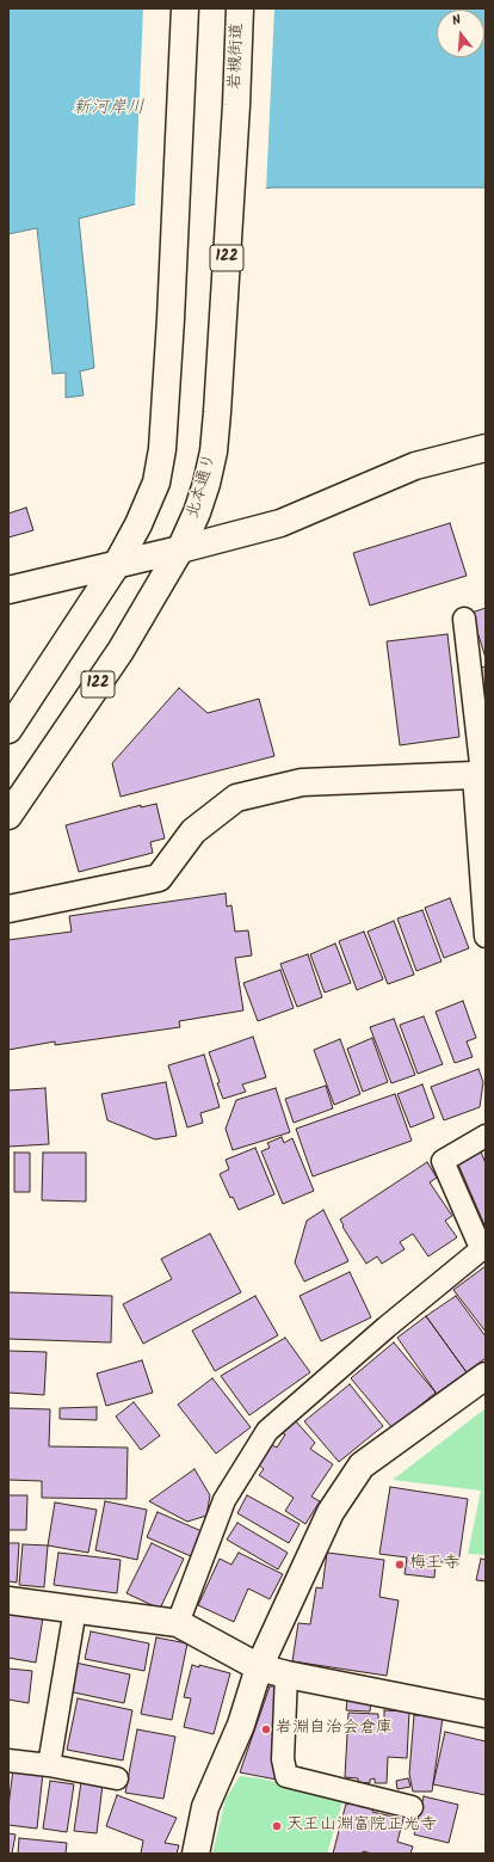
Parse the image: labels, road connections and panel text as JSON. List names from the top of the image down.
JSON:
{
  "streets": {
    "main road": ["岩槻街道", "122", "北本通り"]
  },
  "crossings": [
    ["岩槻街道", "北本通り"]
  ],
  "water": ["新河岸川"],
  "places": ["梅王寺", "岩淵自治会倉庫", "天王山淵富院正光寺"],
  "north": "top"
}
